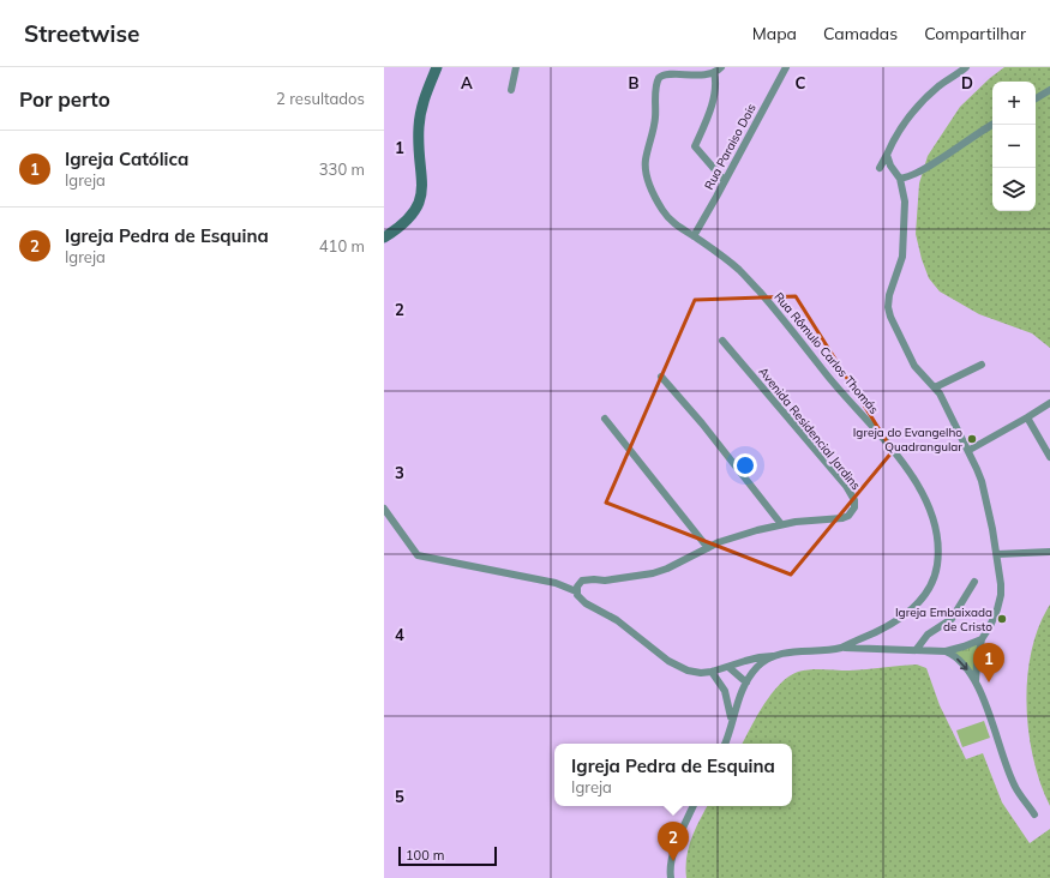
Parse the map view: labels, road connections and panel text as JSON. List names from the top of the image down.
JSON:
{
  "streets": {
    "street": ["Rua Paraiso Dois", "Rua Rômulo Carlos Thomás", "Avenida Residencial Jardins"]
  },
  "crossings": [
    ["Rua Paraiso Dois", "Rua Rômulo Carlos Thomás"]
  ],
  "places": ["Igreja do Evangelho Quadrangular", "Igreja Embaixada de Cristo"],
  "scale_bar": "100 m",
  "page": {
    "header": "Streetwise",
    "nav": ["Mapa", "Camadas", "Compartilhar"],
    "heading": ["Por perto", "2 resultados"],
    "map_buttons": ["+", "−"],
    "list": [
      {
        "mark": "1",
        "name": "Igreja Católica",
        "note": "Igreja",
        "value": "330 m"
      },
      {
        "mark": "2",
        "name": "Igreja Pedra de Esquina",
        "note": "Igreja",
        "value": "410 m"
      }
    ],
    "pins": ["1", "2"],
    "popup": ["Igreja Pedra de Esquina", "Igreja"],
    "scale": "100 m"
  },
  "grid": {
    "columns": [
      "A",
      "B",
      "C",
      "D"
    ],
    "rows": [
      "1",
      "2",
      "3",
      "4",
      "5"
    ]
  }
}
